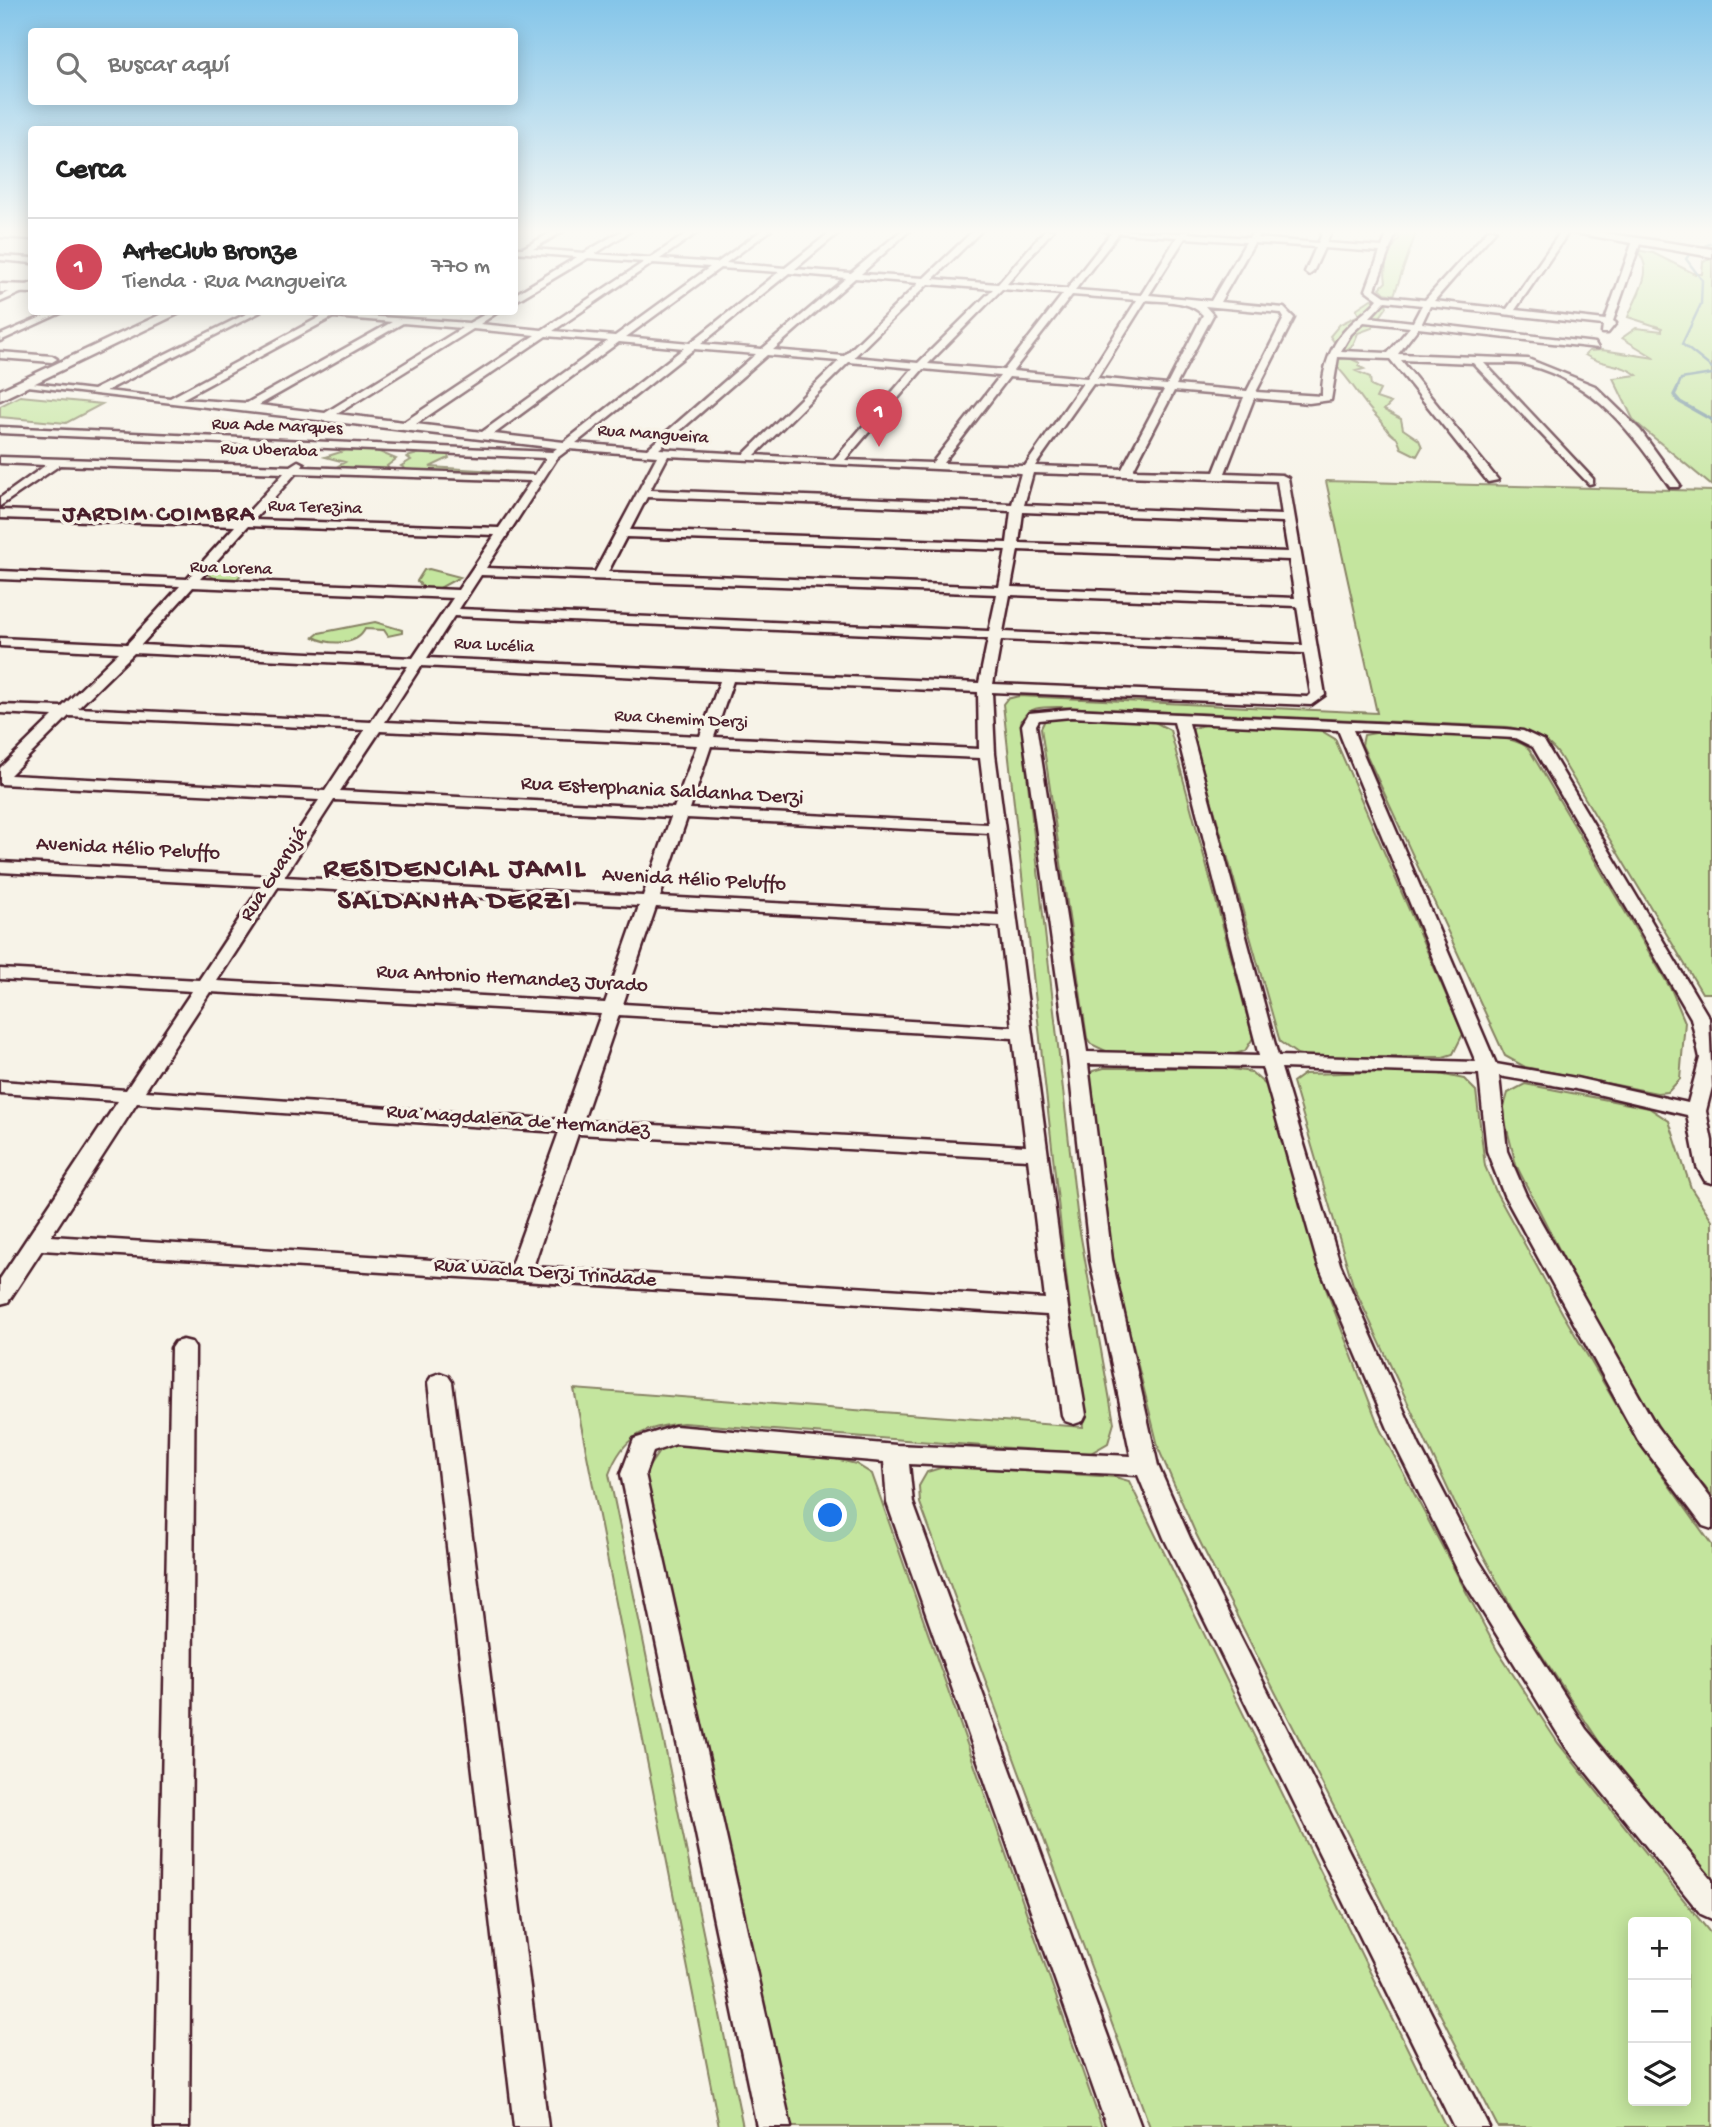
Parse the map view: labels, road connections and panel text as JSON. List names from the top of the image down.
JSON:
{
  "streets": {
    "street": [
      "Rua Ade Marques",
      "Rua Mangueira",
      "Rua Uberaba",
      "Rua Terezina",
      "Rua Lorena",
      "Rua Lucélia",
      "Rua Chemim Derzi",
      "Rua Esterphania Saldanha Derzi",
      "Avenida Hélio Peluffo",
      "Rua Guarujá",
      "Rua Antonio Hernandez Jurado",
      "Rua Magdalena de Hernandez",
      "Rua Wacla Derzi Trindade"
    ]
  },
  "crossings": [
    ["Rua Ade Marques", "Rua Guarujá"],
    ["Rua Uberaba", "Rua Guarujá"],
    ["Rua Terezina", "Rua Guarujá"],
    ["Rua Lorena", "Rua Guarujá"],
    ["Rua Lucélia", "Rua Guarujá"],
    ["Rua Chemim Derzi", "Rua Guarujá"],
    ["Rua Esterphania Saldanha Derzi", "Rua Guarujá"],
    ["Avenida Hélio Peluffo", "Rua Guarujá"],
    ["Rua Guarujá", "Rua Antonio Hernandez Jurado"],
    ["Rua Guarujá", "Rua Magdalena de Hernandez"],
    ["Rua Guarujá", "Rua Wacla Derzi Trindade"]
  ],
  "districts": ["JARDIM COIMBRA", "RESIDENCIAL JAMIL SALDANHA DERZI"],
  "page": {
    "search": "Buscar aquí",
    "heading": "Cerca",
    "list": [
      {
        "mark": "1",
        "name": "ArteClub Bronze",
        "note": "Tienda · Rua Mangueira",
        "value": "770 m"
      }
    ],
    "pins": "1",
    "map_buttons": ["+", "−"]
  }
}
